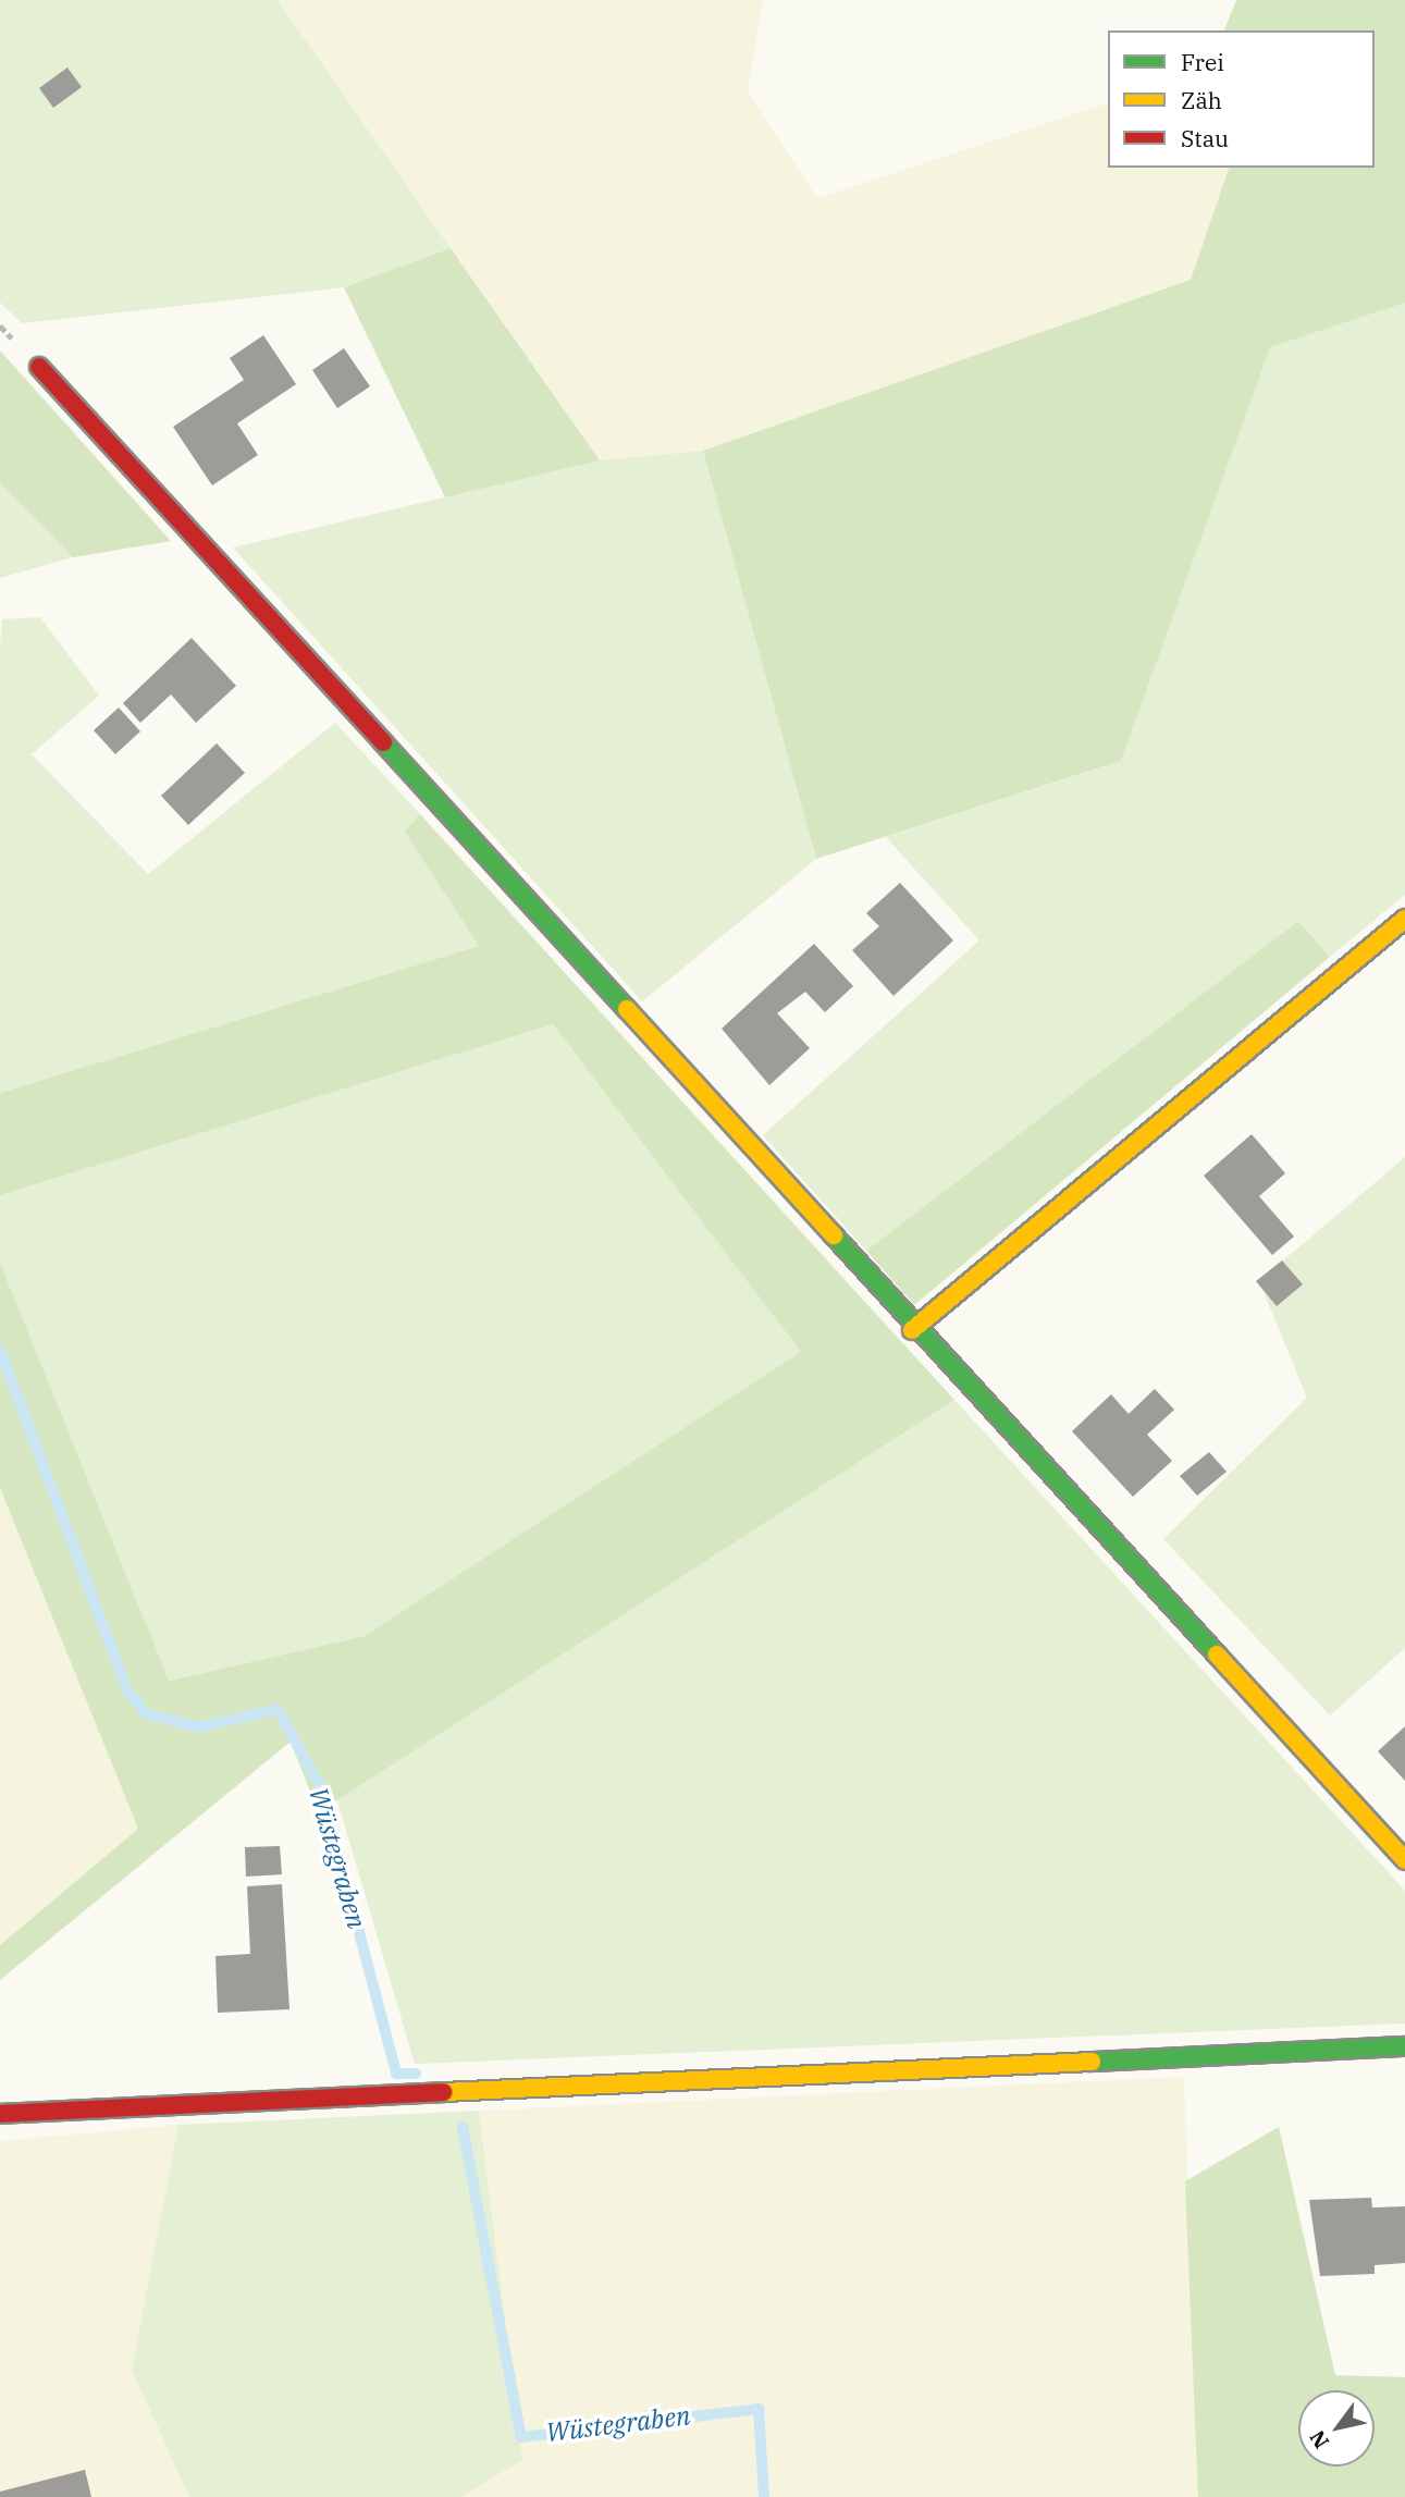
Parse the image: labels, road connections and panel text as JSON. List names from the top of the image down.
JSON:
{
  "water": ["Wüstegraben"],
  "legend": ["Frei", "Zäh", "Stau"],
  "north": "bottom left"
}
